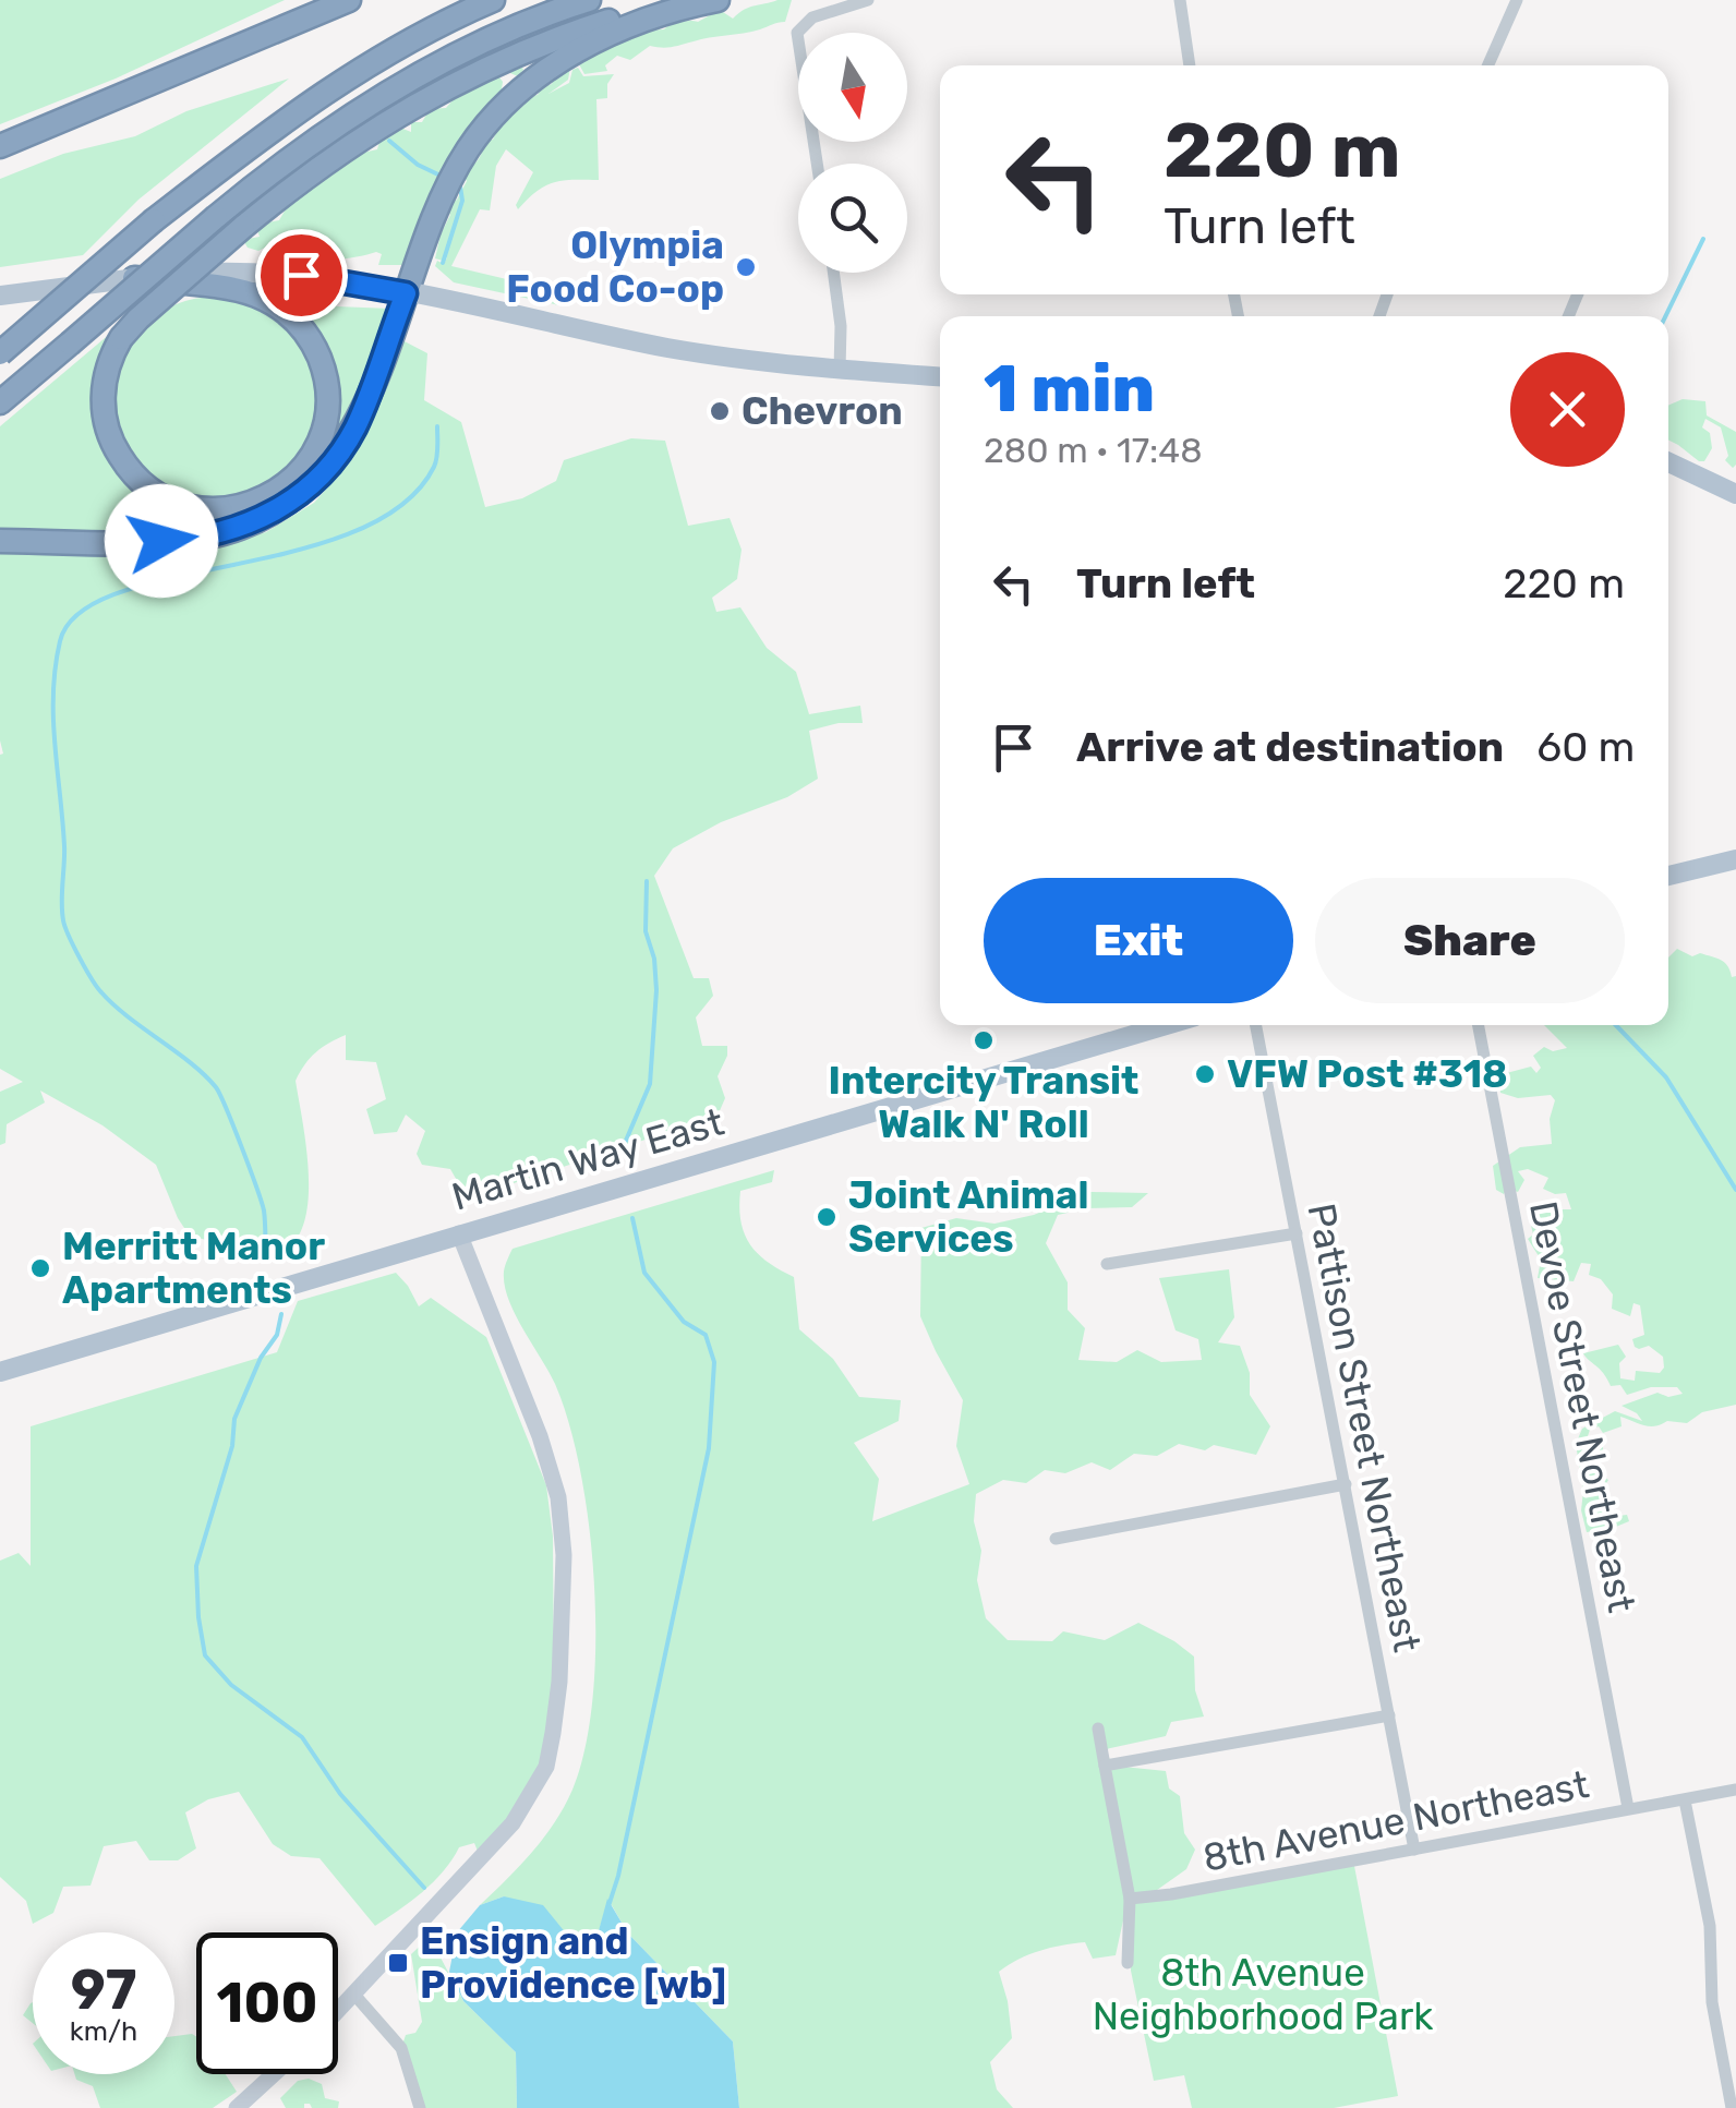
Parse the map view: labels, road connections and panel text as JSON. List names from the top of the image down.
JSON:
{
  "streets": {
    "main road": ["Martin Way East"],
    "street": ["Devoe Street Northeast", "Pattison Street Northeast", "8th Avenue Northeast"]
  },
  "crossings": [
    ["Devoe Street Northeast", "8th Avenue Northeast"],
    ["Pattison Street Northeast", "8th Avenue Northeast"]
  ],
  "parks": ["8th Avenue Neighborhood Park"],
  "places": {
    "other": [
      "Olympia Food Co-op",
      "Chevron",
      "Intercity Transit Walk N' Roll",
      "VFW Post #318",
      "Joint Animal Services",
      "Merritt Manor Apartments"
    ],
    "transit": ["Ensign and Providence [wb]"]
  },
  "north": "bottom",
  "page": {
    "turn": ["220 m", "Turn left"],
    "heading": ["1 min", "280 m · 17:48"],
    "list": [
      {
        "name": "Turn left",
        "value": "220 m"
      },
      {
        "name": "Arrive at destination",
        "value": "60 m"
      }
    ],
    "buttons": ["Exit", "Share"],
    "speed": "97 km/h",
    "limit": "100"
  }
}
